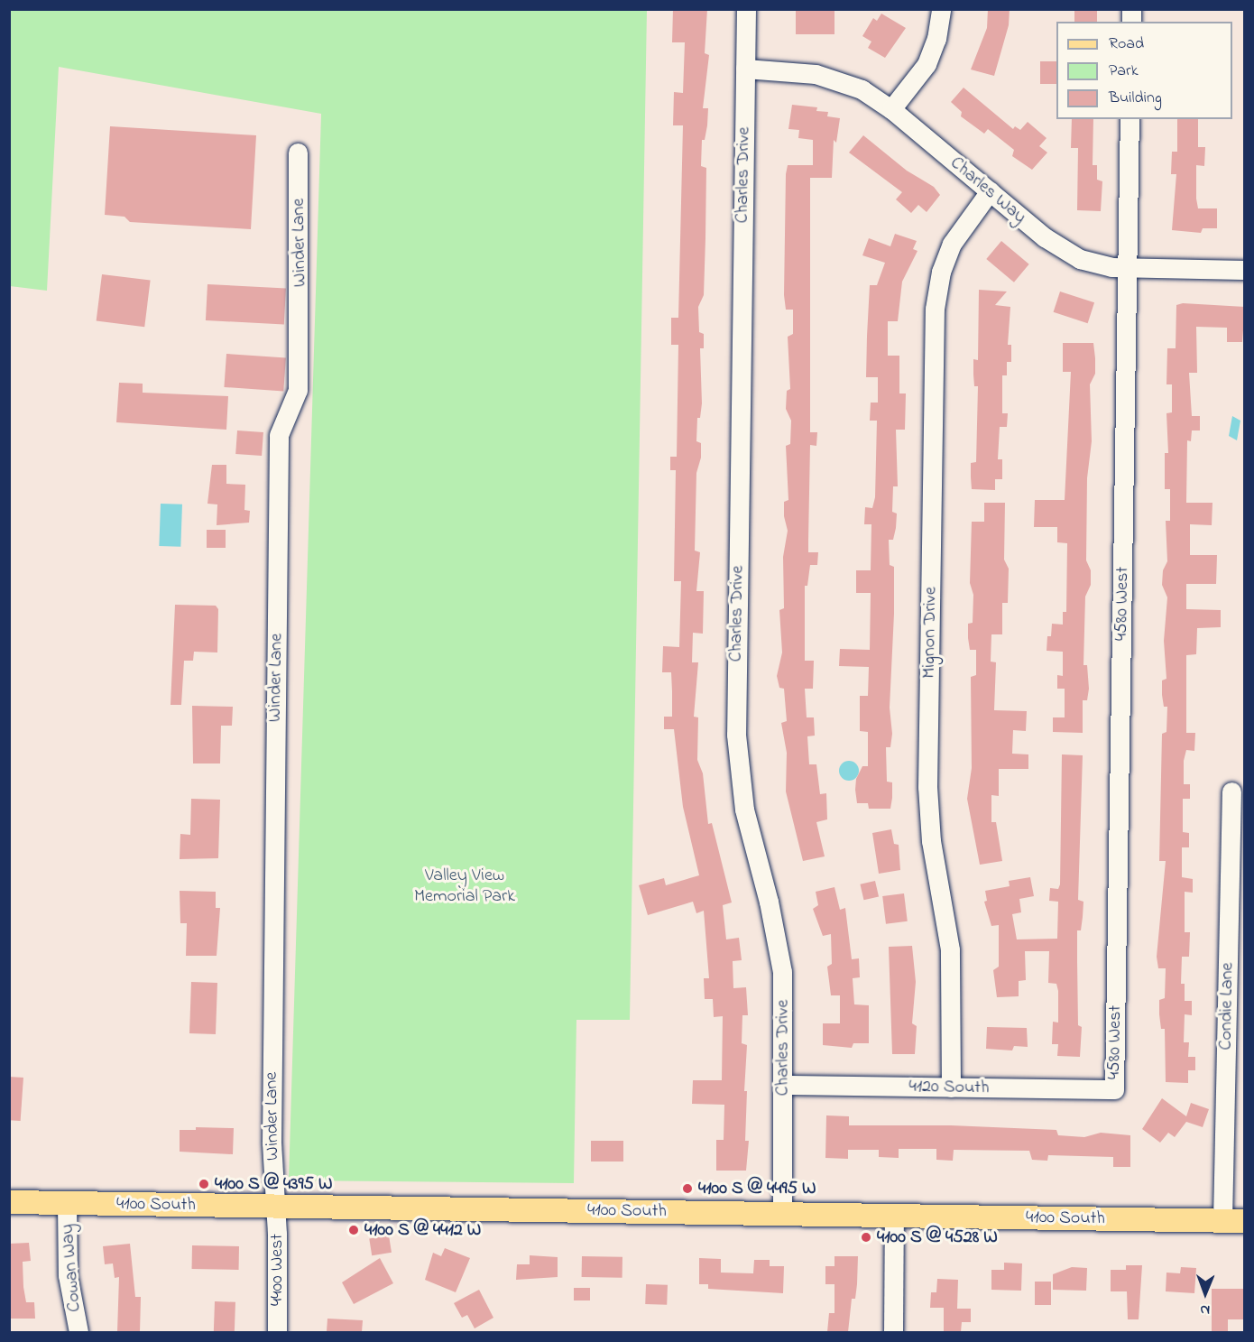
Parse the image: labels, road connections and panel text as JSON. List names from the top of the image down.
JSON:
{
  "streets": {
    "main road": ["4100 South"],
    "street": [
      "Charles Drive",
      "Charles Way",
      "Winder Lane",
      "4580 West",
      "Mignon Drive",
      "Condie Lane",
      "4120 South",
      "Cowan Way",
      "4400 West"
    ]
  },
  "crossings": [
    ["Charles Drive", "Charles Way"],
    ["Charles Drive", "4120 South"],
    ["Charles Drive", "4100 South"],
    ["Charles Way", "4580 West"],
    ["Charles Way", "Mignon Drive"],
    ["Winder Lane", "4100 South"],
    ["Winder Lane", "4400 West"],
    ["4580 West", "4120 South"],
    ["Mignon Drive", "4120 South"],
    ["Condie Lane", "4100 South"],
    ["4100 South", "Cowan Way"],
    ["4100 South", "4400 West"]
  ],
  "parks": ["Valley View Memorial Park"],
  "places": [
    "4100 S @ 4395 W",
    "4100 S @ 4495 W",
    "4100 S @ 4412 W",
    "4100 S @ 4528 W"
  ],
  "legend": ["Road", "Park", "Building"],
  "north": "bottom"
}
